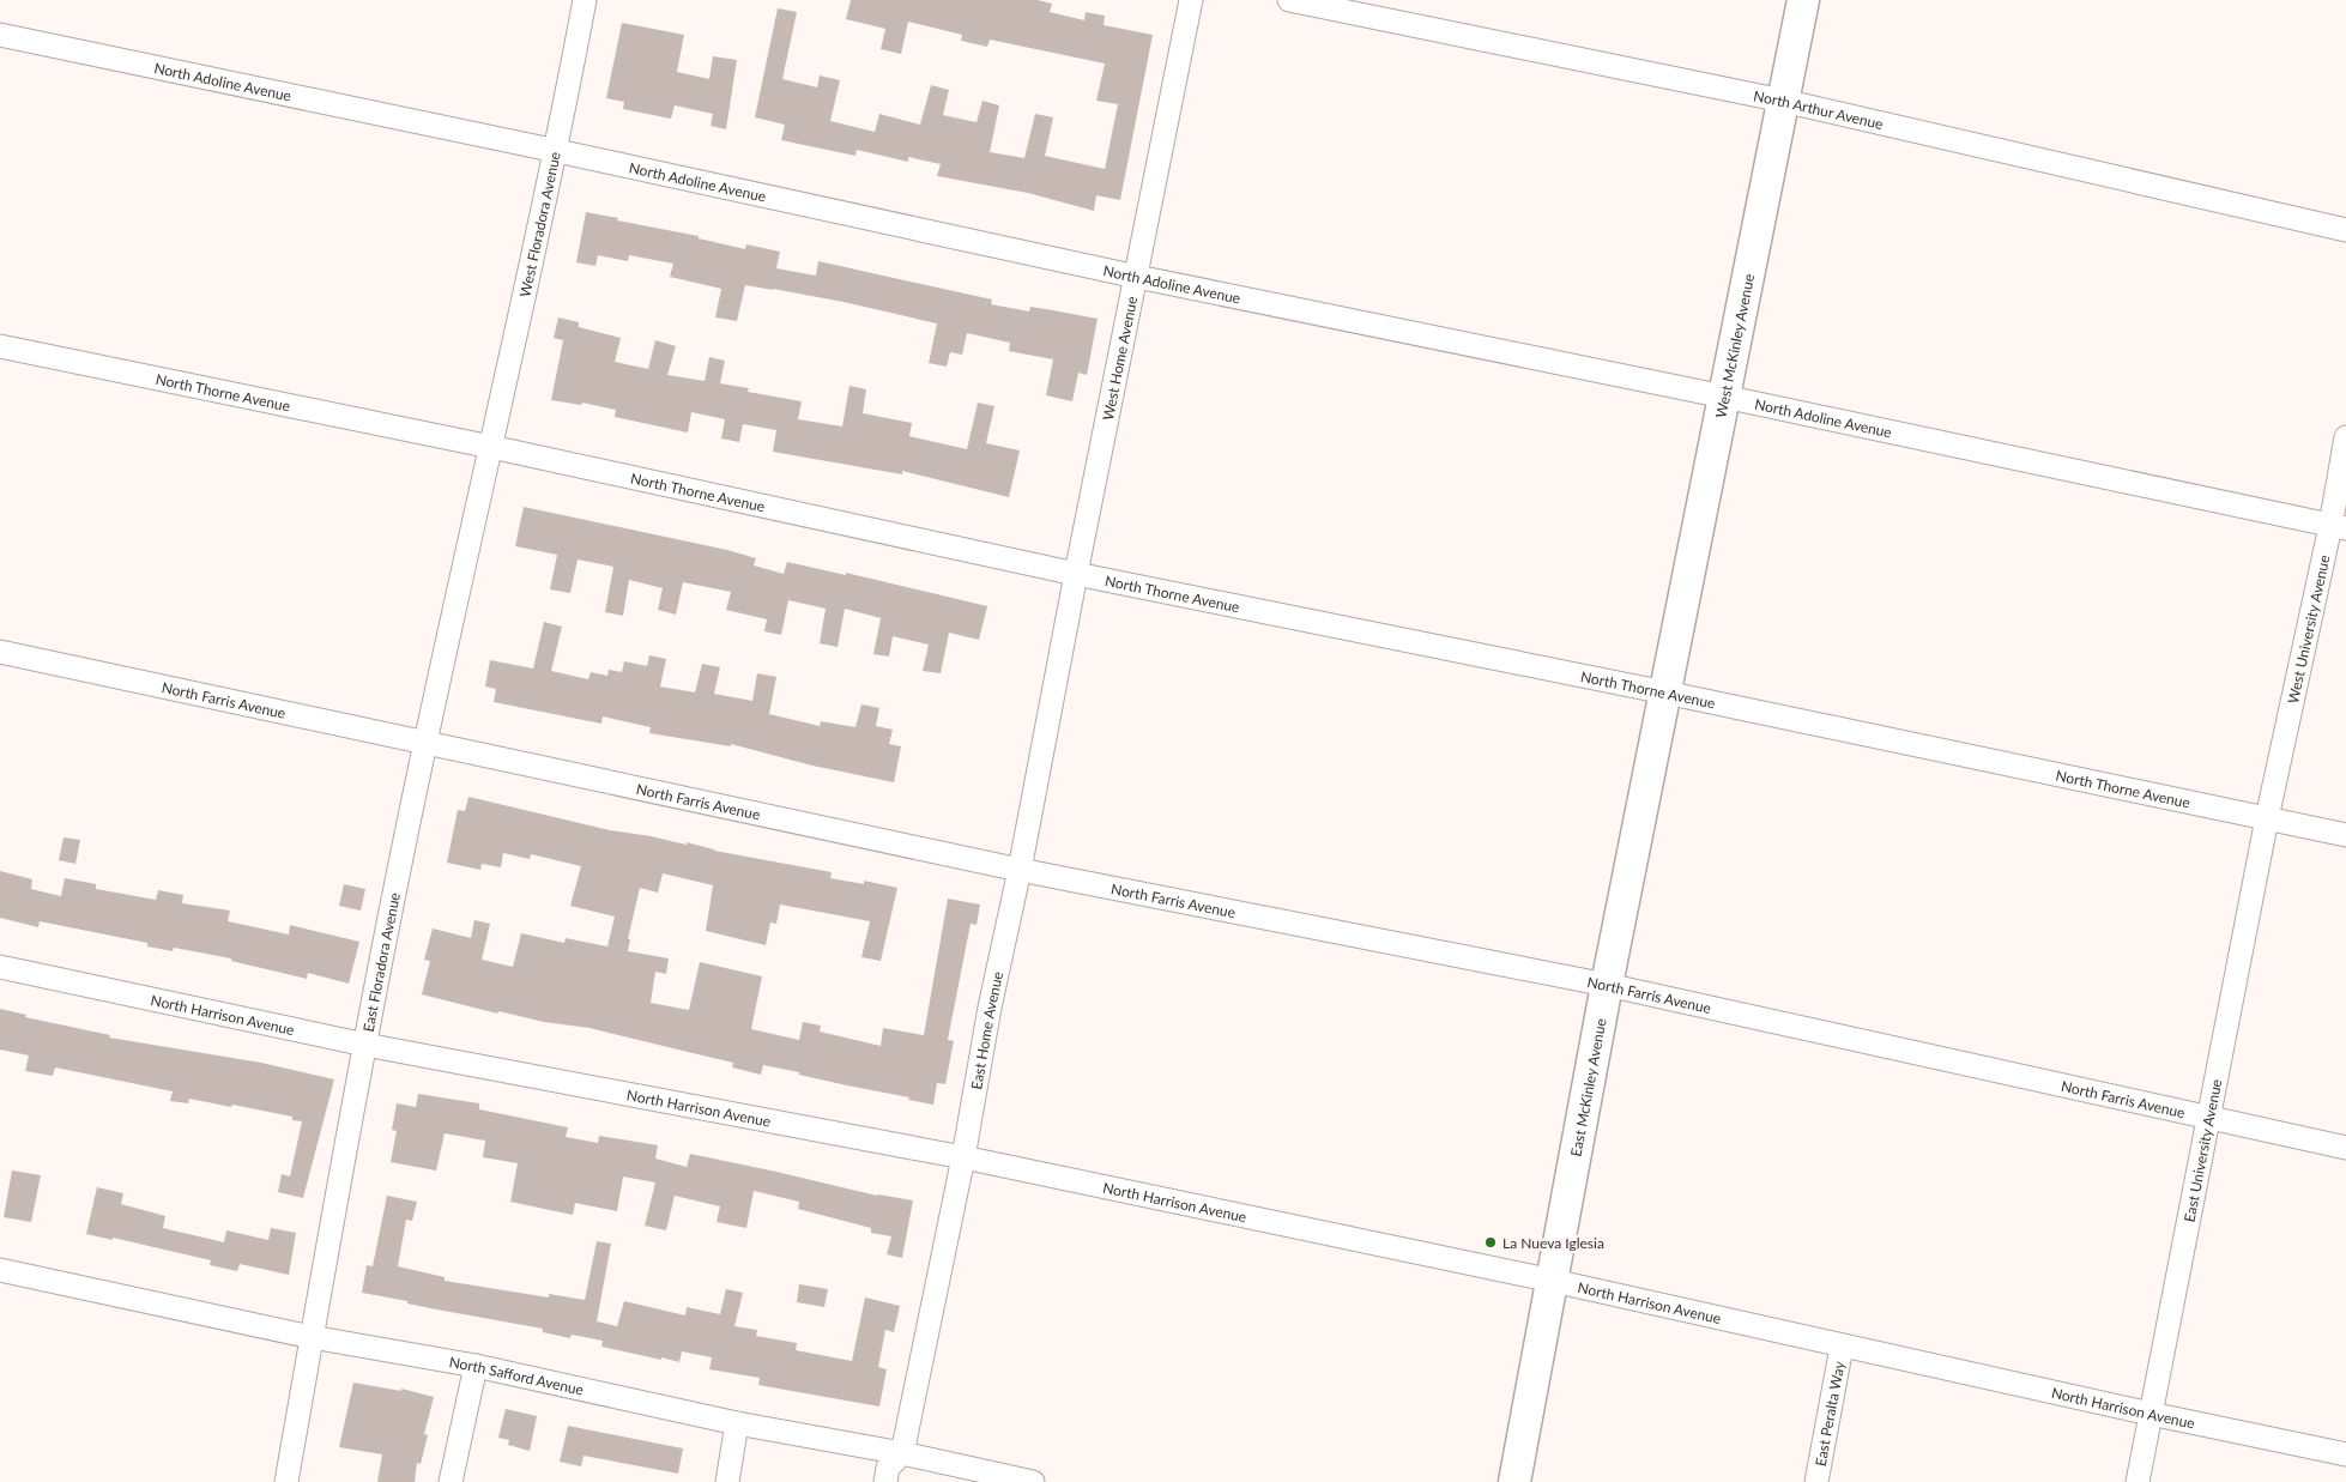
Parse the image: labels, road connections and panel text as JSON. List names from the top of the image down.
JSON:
{
  "streets": {
    "main road": ["West McKinley Avenue", "East McKinley Avenue"],
    "street": [
      "North Adoline Avenue",
      "North Arthur Avenue",
      "West Floradora Avenue",
      "West Home Avenue",
      "North Thorne Avenue",
      "West University Avenue",
      "North Farris Avenue",
      "East Floradora Avenue",
      "North Harrison Avenue",
      "East Home Avenue",
      "East University Avenue",
      "North Safford Avenue",
      "East Peralta Way"
    ]
  },
  "crossings": [
    ["North Adoline Avenue", "West Floradora Avenue"],
    ["North Adoline Avenue", "West McKinley Avenue"],
    ["North Adoline Avenue", "West Home Avenue"],
    ["North Adoline Avenue", "West University Avenue"],
    ["North Arthur Avenue", "West McKinley Avenue"],
    ["West Floradora Avenue", "North Thorne Avenue"],
    ["West Floradora Avenue", "East Floradora Avenue"],
    ["West McKinley Avenue", "North Thorne Avenue"],
    ["West McKinley Avenue", "East McKinley Avenue"],
    ["West Home Avenue", "North Thorne Avenue"],
    ["West Home Avenue", "East Home Avenue"],
    ["North Thorne Avenue", "West University Avenue"],
    ["North Thorne Avenue", "East Floradora Avenue"],
    ["North Thorne Avenue", "East Home Avenue"],
    ["North Thorne Avenue", "East McKinley Avenue"],
    ["North Thorne Avenue", "East University Avenue"],
    ["West University Avenue", "East University Avenue"],
    ["North Farris Avenue", "East Floradora Avenue"],
    ["North Farris Avenue", "East Home Avenue"],
    ["North Farris Avenue", "East McKinley Avenue"],
    ["North Farris Avenue", "East University Avenue"],
    ["East Floradora Avenue", "North Harrison Avenue"],
    ["East Floradora Avenue", "North Safford Avenue"],
    ["North Harrison Avenue", "East Home Avenue"],
    ["North Harrison Avenue", "East McKinley Avenue"],
    ["North Harrison Avenue", "East University Avenue"],
    ["North Harrison Avenue", "East Peralta Way"],
    ["East Home Avenue", "North Safford Avenue"]
  ],
  "places": ["La Nueva Iglesia"]
}
